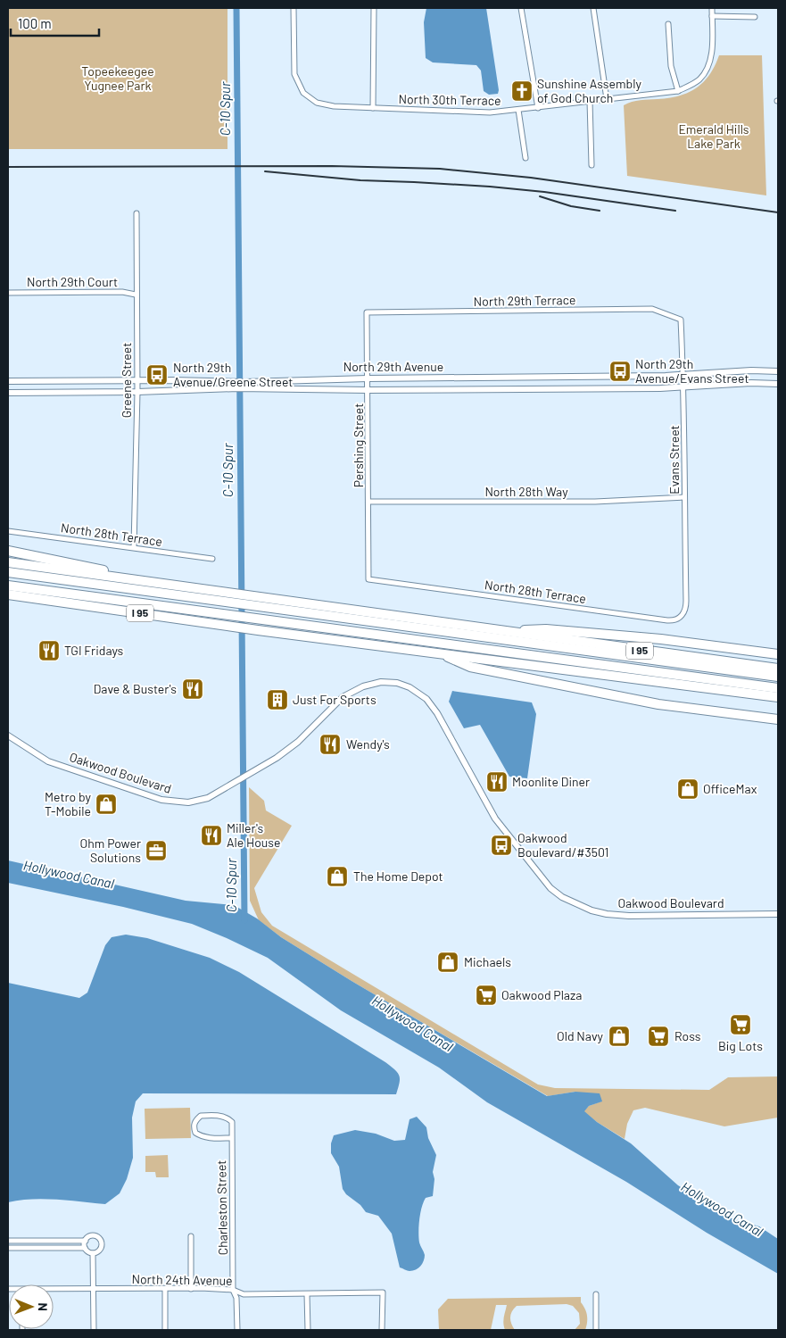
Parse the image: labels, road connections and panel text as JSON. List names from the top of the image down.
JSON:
{
  "streets": {
    "highway": ["I 95"],
    "street": [
      "North 30th Terrace",
      "North 29th Court",
      "North 29th Terrace",
      "North 29th Avenue",
      "Greene Street",
      "Pershing Street",
      "Evans Street",
      "North 28th Way",
      "North 28th Terrace",
      "Oakwood Boulevard",
      "Charleston Street",
      "North 24th Avenue"
    ]
  },
  "crossings": [
    ["North 29th Court", "Greene Street"],
    ["North 29th Terrace", "Pershing Street"],
    ["North 29th Terrace", "Evans Street"],
    ["North 29th Avenue", "Greene Street"],
    ["North 29th Avenue", "Pershing Street"],
    ["North 29th Avenue", "Evans Street"],
    ["Greene Street", "North 28th Terrace"],
    ["Pershing Street", "North 28th Way"],
    ["Pershing Street", "North 28th Terrace"],
    ["Evans Street", "North 28th Way"],
    ["Evans Street", "North 28th Terrace"],
    ["Charleston Street", "North 24th Avenue"]
  ],
  "water": ["C-10 Spur", "Hollywood Canal"],
  "parks": ["Topeekeegee Yugnee Park", "Emerald Hills Lake Park"],
  "places": {
    "church": ["Sunshine Assembly of God Church"],
    "bus stop": ["North 29th Avenue/Evans Street", "North 29th Avenue/Greene Street", "Oakwood Boulevard/#3501"],
    "restaurant": [
      "TGI Fridays",
      "Dave & Buster's",
      "Wendy's",
      "Moonlite Diner",
      "Miller's Ale House"
    ],
    "building": ["Just For Sports"],
    "shop": [
      "OfficeMax",
      "Metro by T-Mobile",
      "The Home Depot",
      "Michaels",
      "Old Navy"
    ],
    "office": ["Ohm Power Solutions"],
    "supermarket": ["Oakwood Plaza", "Big Lots", "Ross"]
  },
  "scale_bar": "100 m",
  "north": "right"
}
